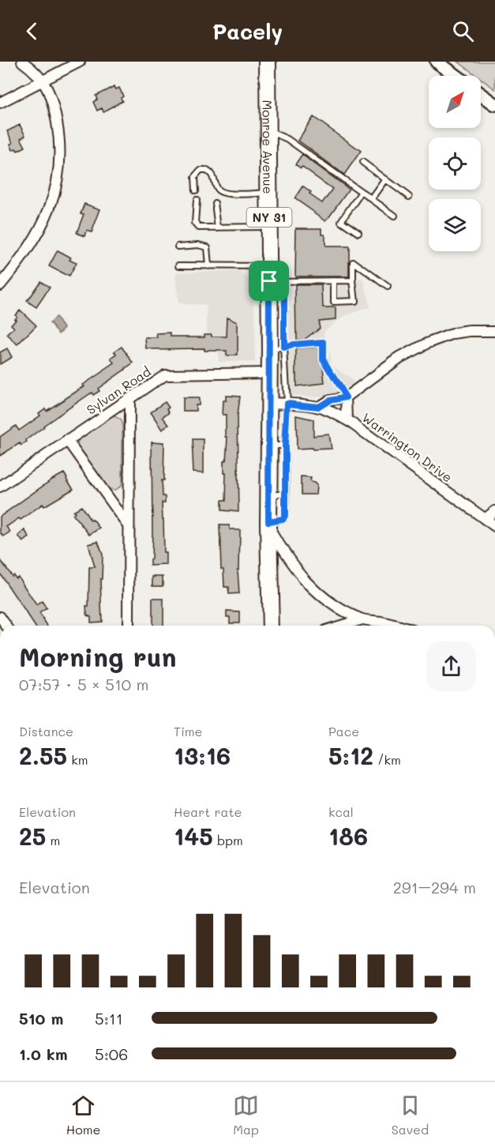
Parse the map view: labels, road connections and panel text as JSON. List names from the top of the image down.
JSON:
{
  "streets": {
    "main road": ["Monroe Avenue", "NY 31"],
    "street": ["Sylvan Road", "Warrington Drive"]
  },
  "crossings": [
    ["Monroe Avenue", "Sylvan Road"],
    ["Monroe Avenue", "Warrington Drive"]
  ],
  "north": "top right",
  "page": {
    "header": "Pacely",
    "heading": ["Morning run", "07:57 · 5 × 510 m"],
    "stats": [
      ["Distance", "2.55 km"],
      ["Time", "13:16"],
      ["Pace", "5:12 /km"],
      ["Elevation", "25 m"],
      ["Heart rate", "145 bpm"],
      ["kcal", "186"]
    ],
    "chart": ["Elevation", "291–294 m"],
    "list": [
      {
        "name": "510 m",
        "note": "5:11"
      },
      {
        "name": "1.0 km",
        "note": "5:06"
      }
    ],
    "tabs": ["Home", "Map", "Saved"]
  }
}
